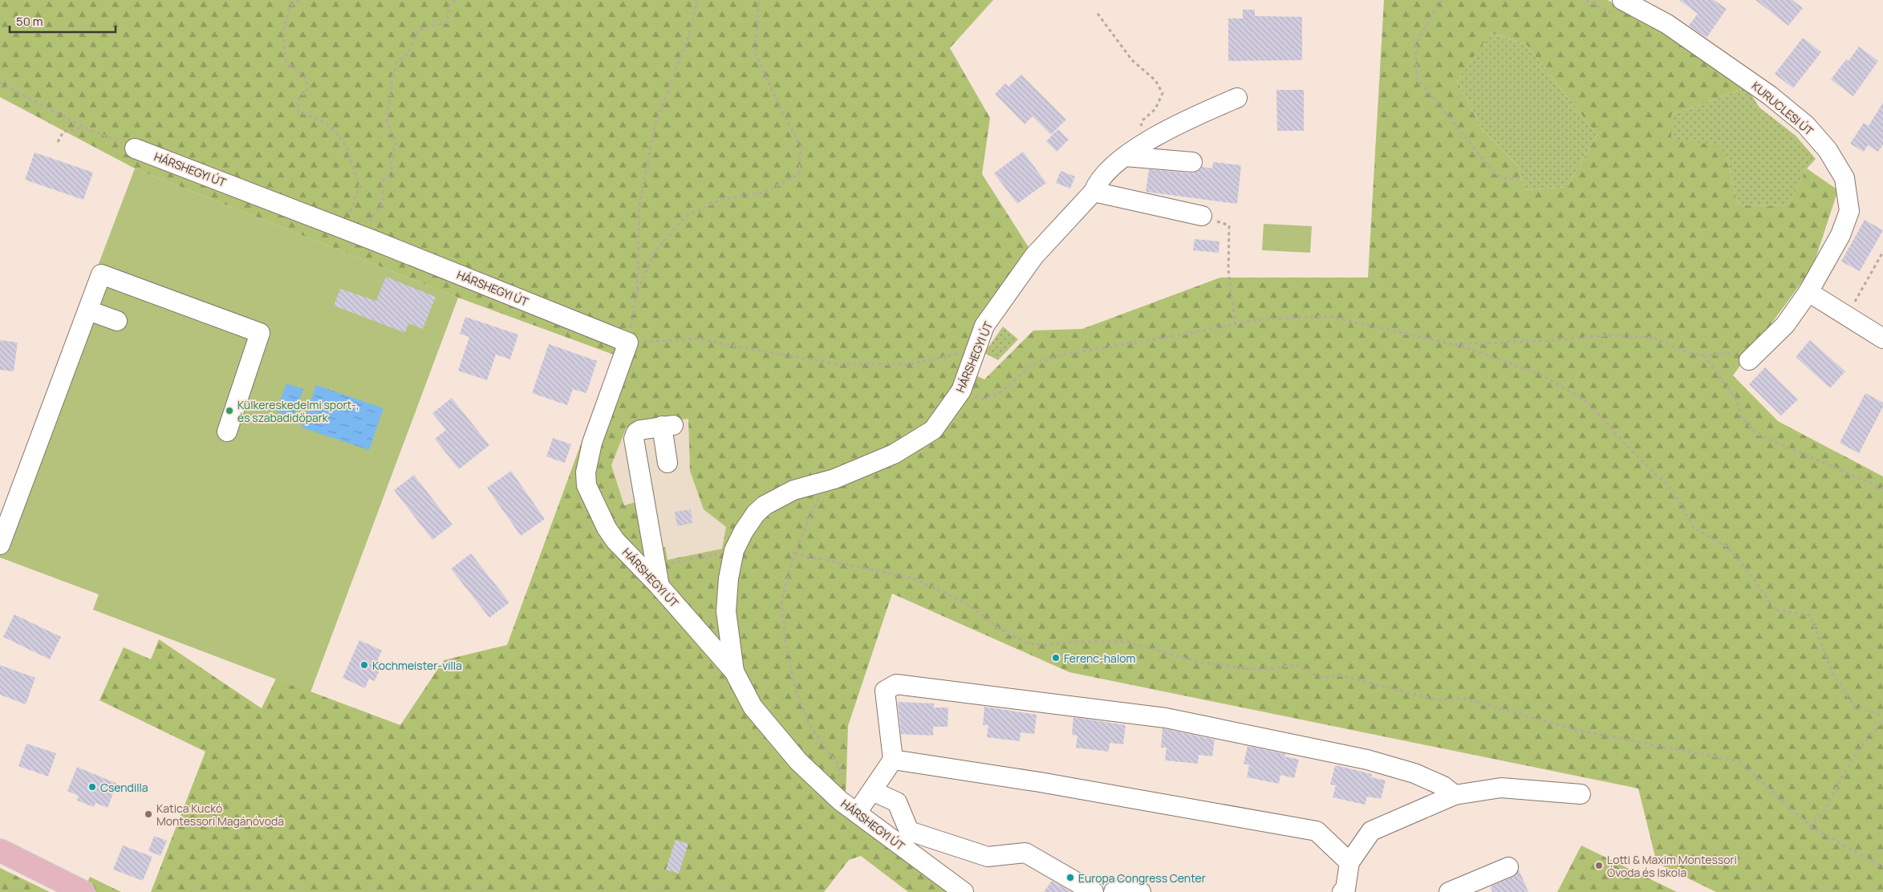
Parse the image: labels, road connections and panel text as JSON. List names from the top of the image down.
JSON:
{
  "streets": {
    "street": ["KURUCLESI ÚT", "HÁRSHEGYI ÚT"]
  },
  "places": [
    "Külkereskedelmi sport-, és szabadidőpark",
    "Ferenc-halom",
    "Kochmeister-villa",
    "Csendilla",
    "Katica Kuckó Montessori Magánóvoda",
    "Lotti & Maxim Montessori Óvoda és Iskola",
    "Europa Congress Center"
  ],
  "scale_bar": "50 m"
}
